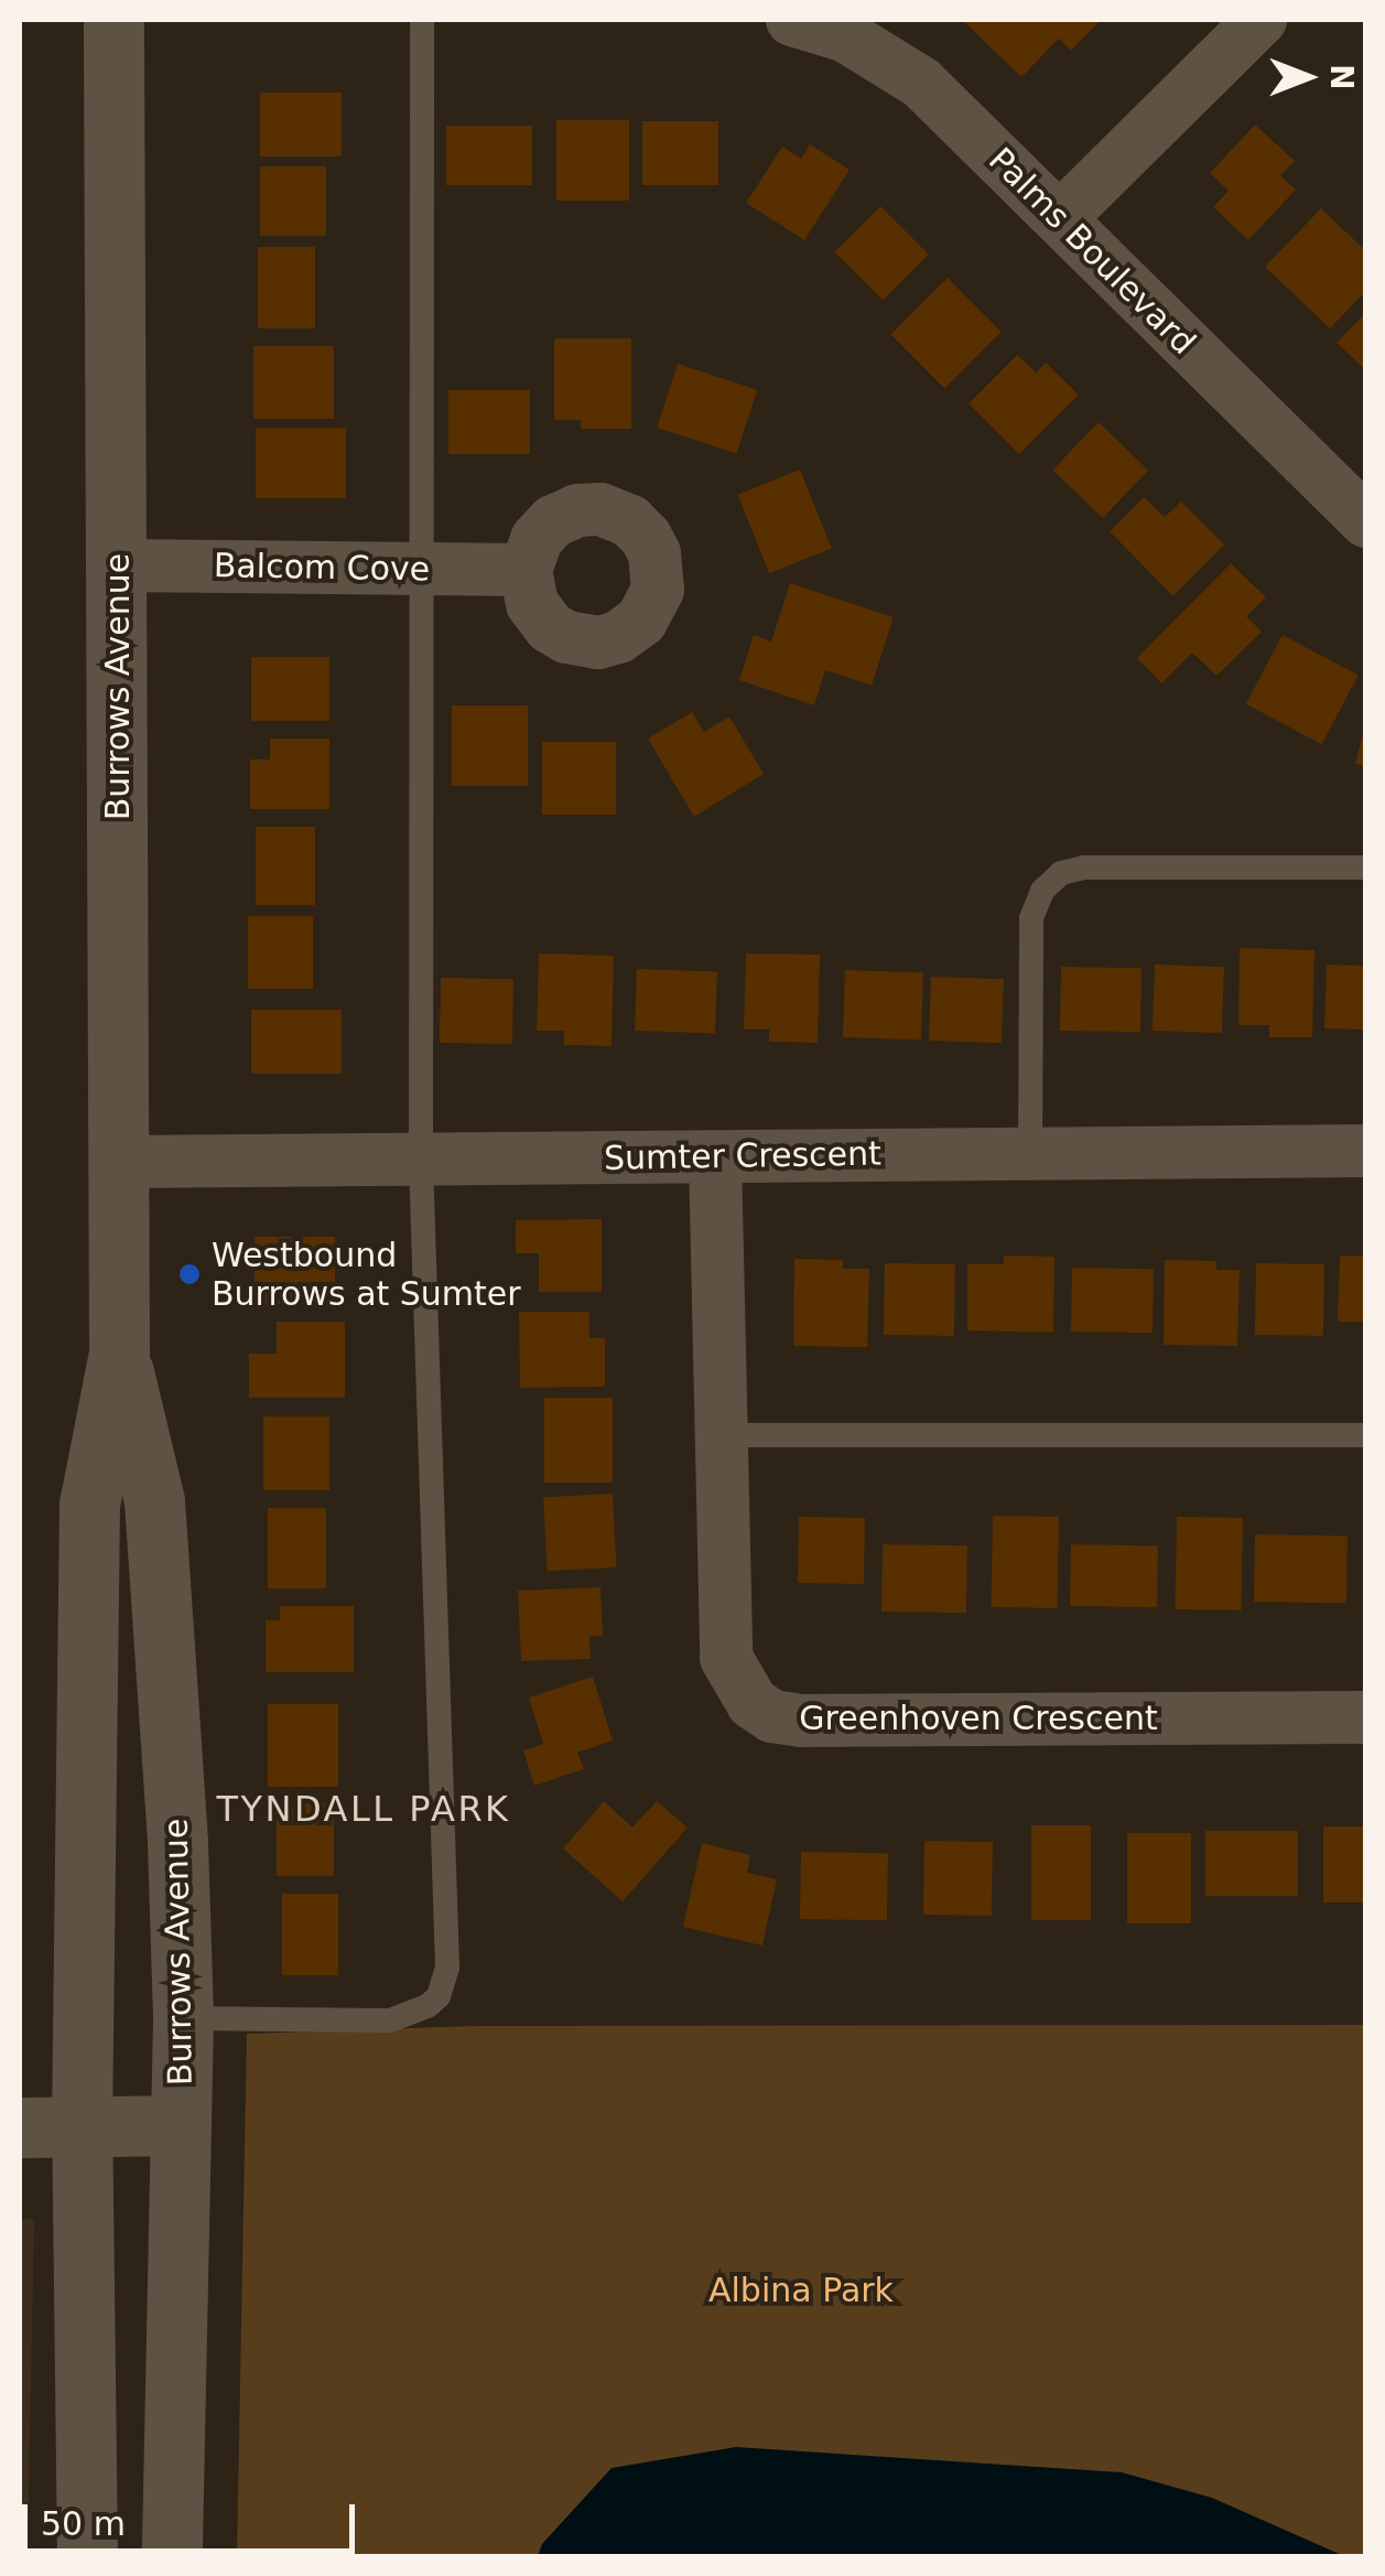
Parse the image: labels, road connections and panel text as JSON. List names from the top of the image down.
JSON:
{
  "streets": {
    "street": [
      "Palms Boulevard",
      "Balcom Cove",
      "Burrows Avenue",
      "Sumter Crescent",
      "Greenhoven Crescent"
    ]
  },
  "crossings": [
    ["Balcom Cove", "Burrows Avenue"],
    ["Burrows Avenue", "Sumter Crescent"],
    ["Sumter Crescent", "Greenhoven Crescent"]
  ],
  "districts": ["TYNDALL PARK"],
  "parks": ["Albina Park"],
  "places": ["Westbound Burrows at Sumter"],
  "scale_bar": "50 m",
  "north": "right"
}
